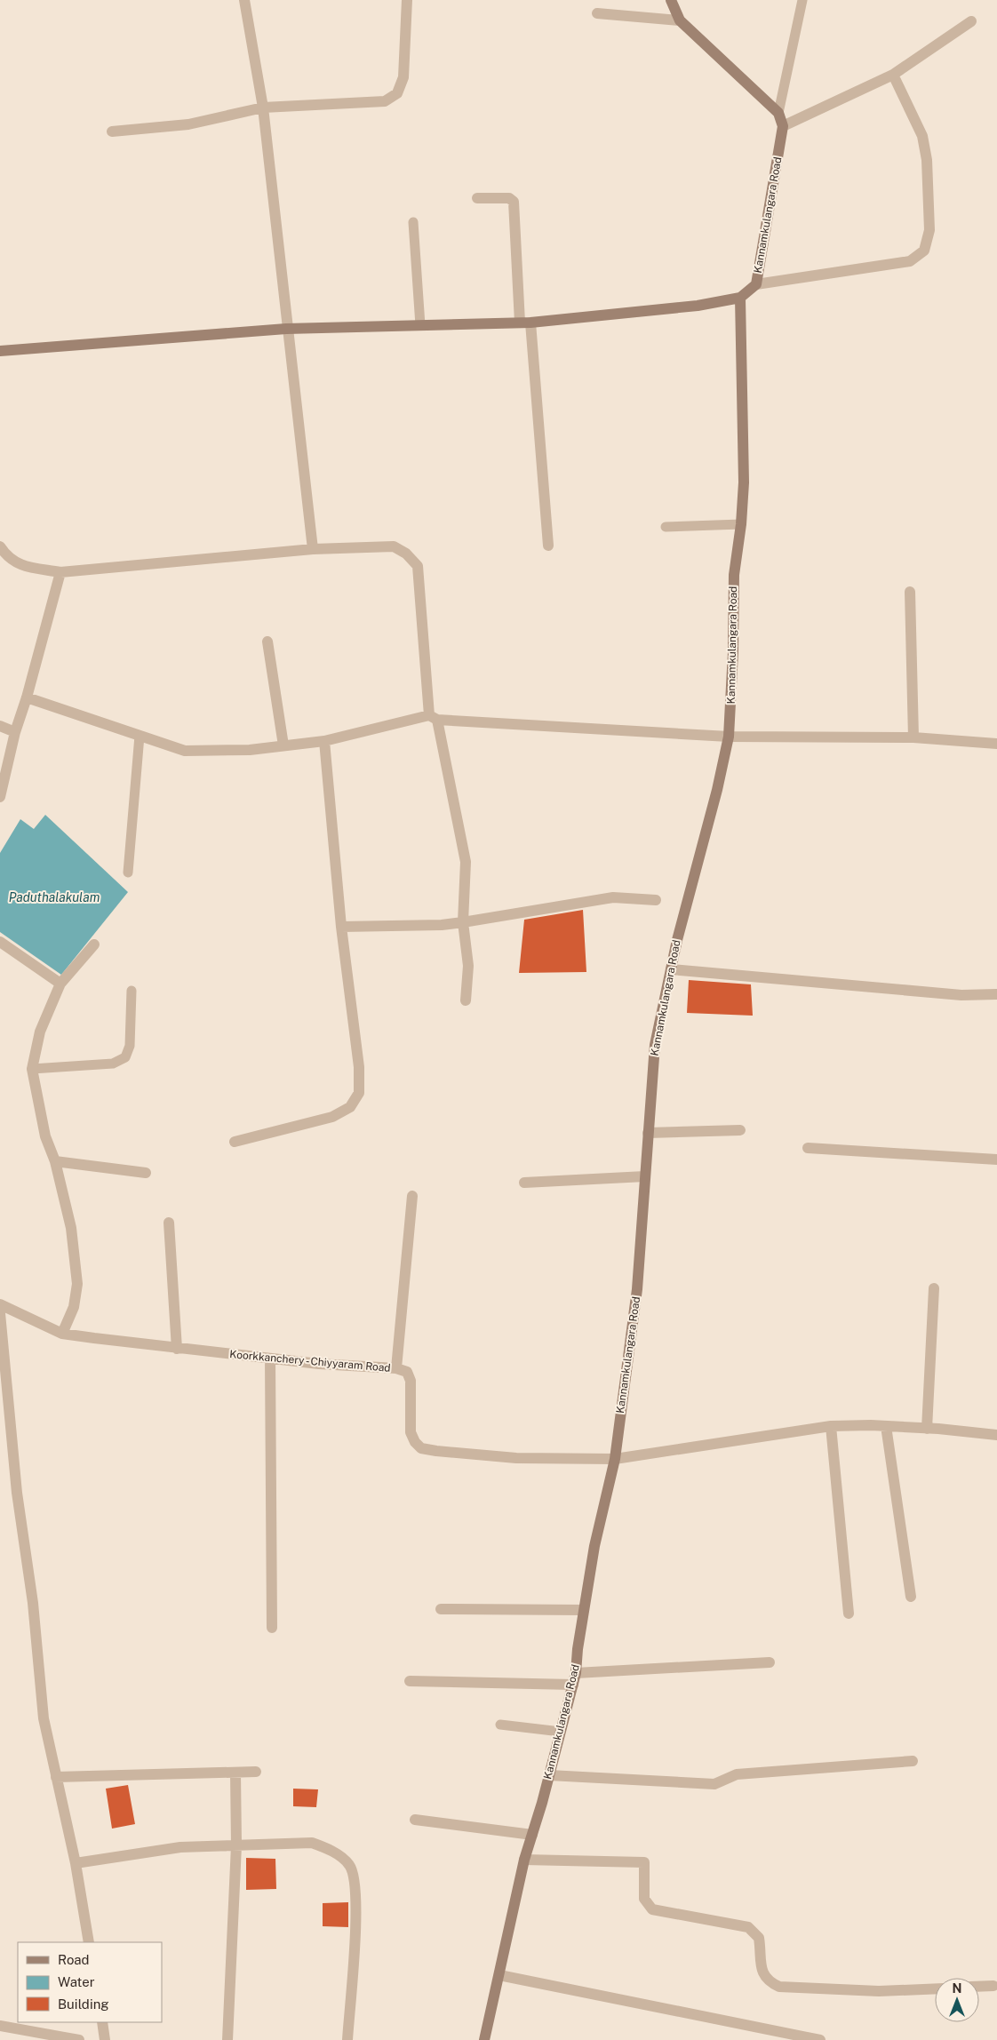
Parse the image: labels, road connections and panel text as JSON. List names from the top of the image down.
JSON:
{
  "streets": {
    "street": ["Kannamkulangara Road", "Koorkkanchery - Chiyyaram Road"]
  },
  "crossings": [
    ["Kannamkulangara Road", "Koorkkanchery - Chiyyaram Road"]
  ],
  "water": ["Paduthalakulam"],
  "legend": ["Road", "Water", "Building"],
  "north": "top"
}
